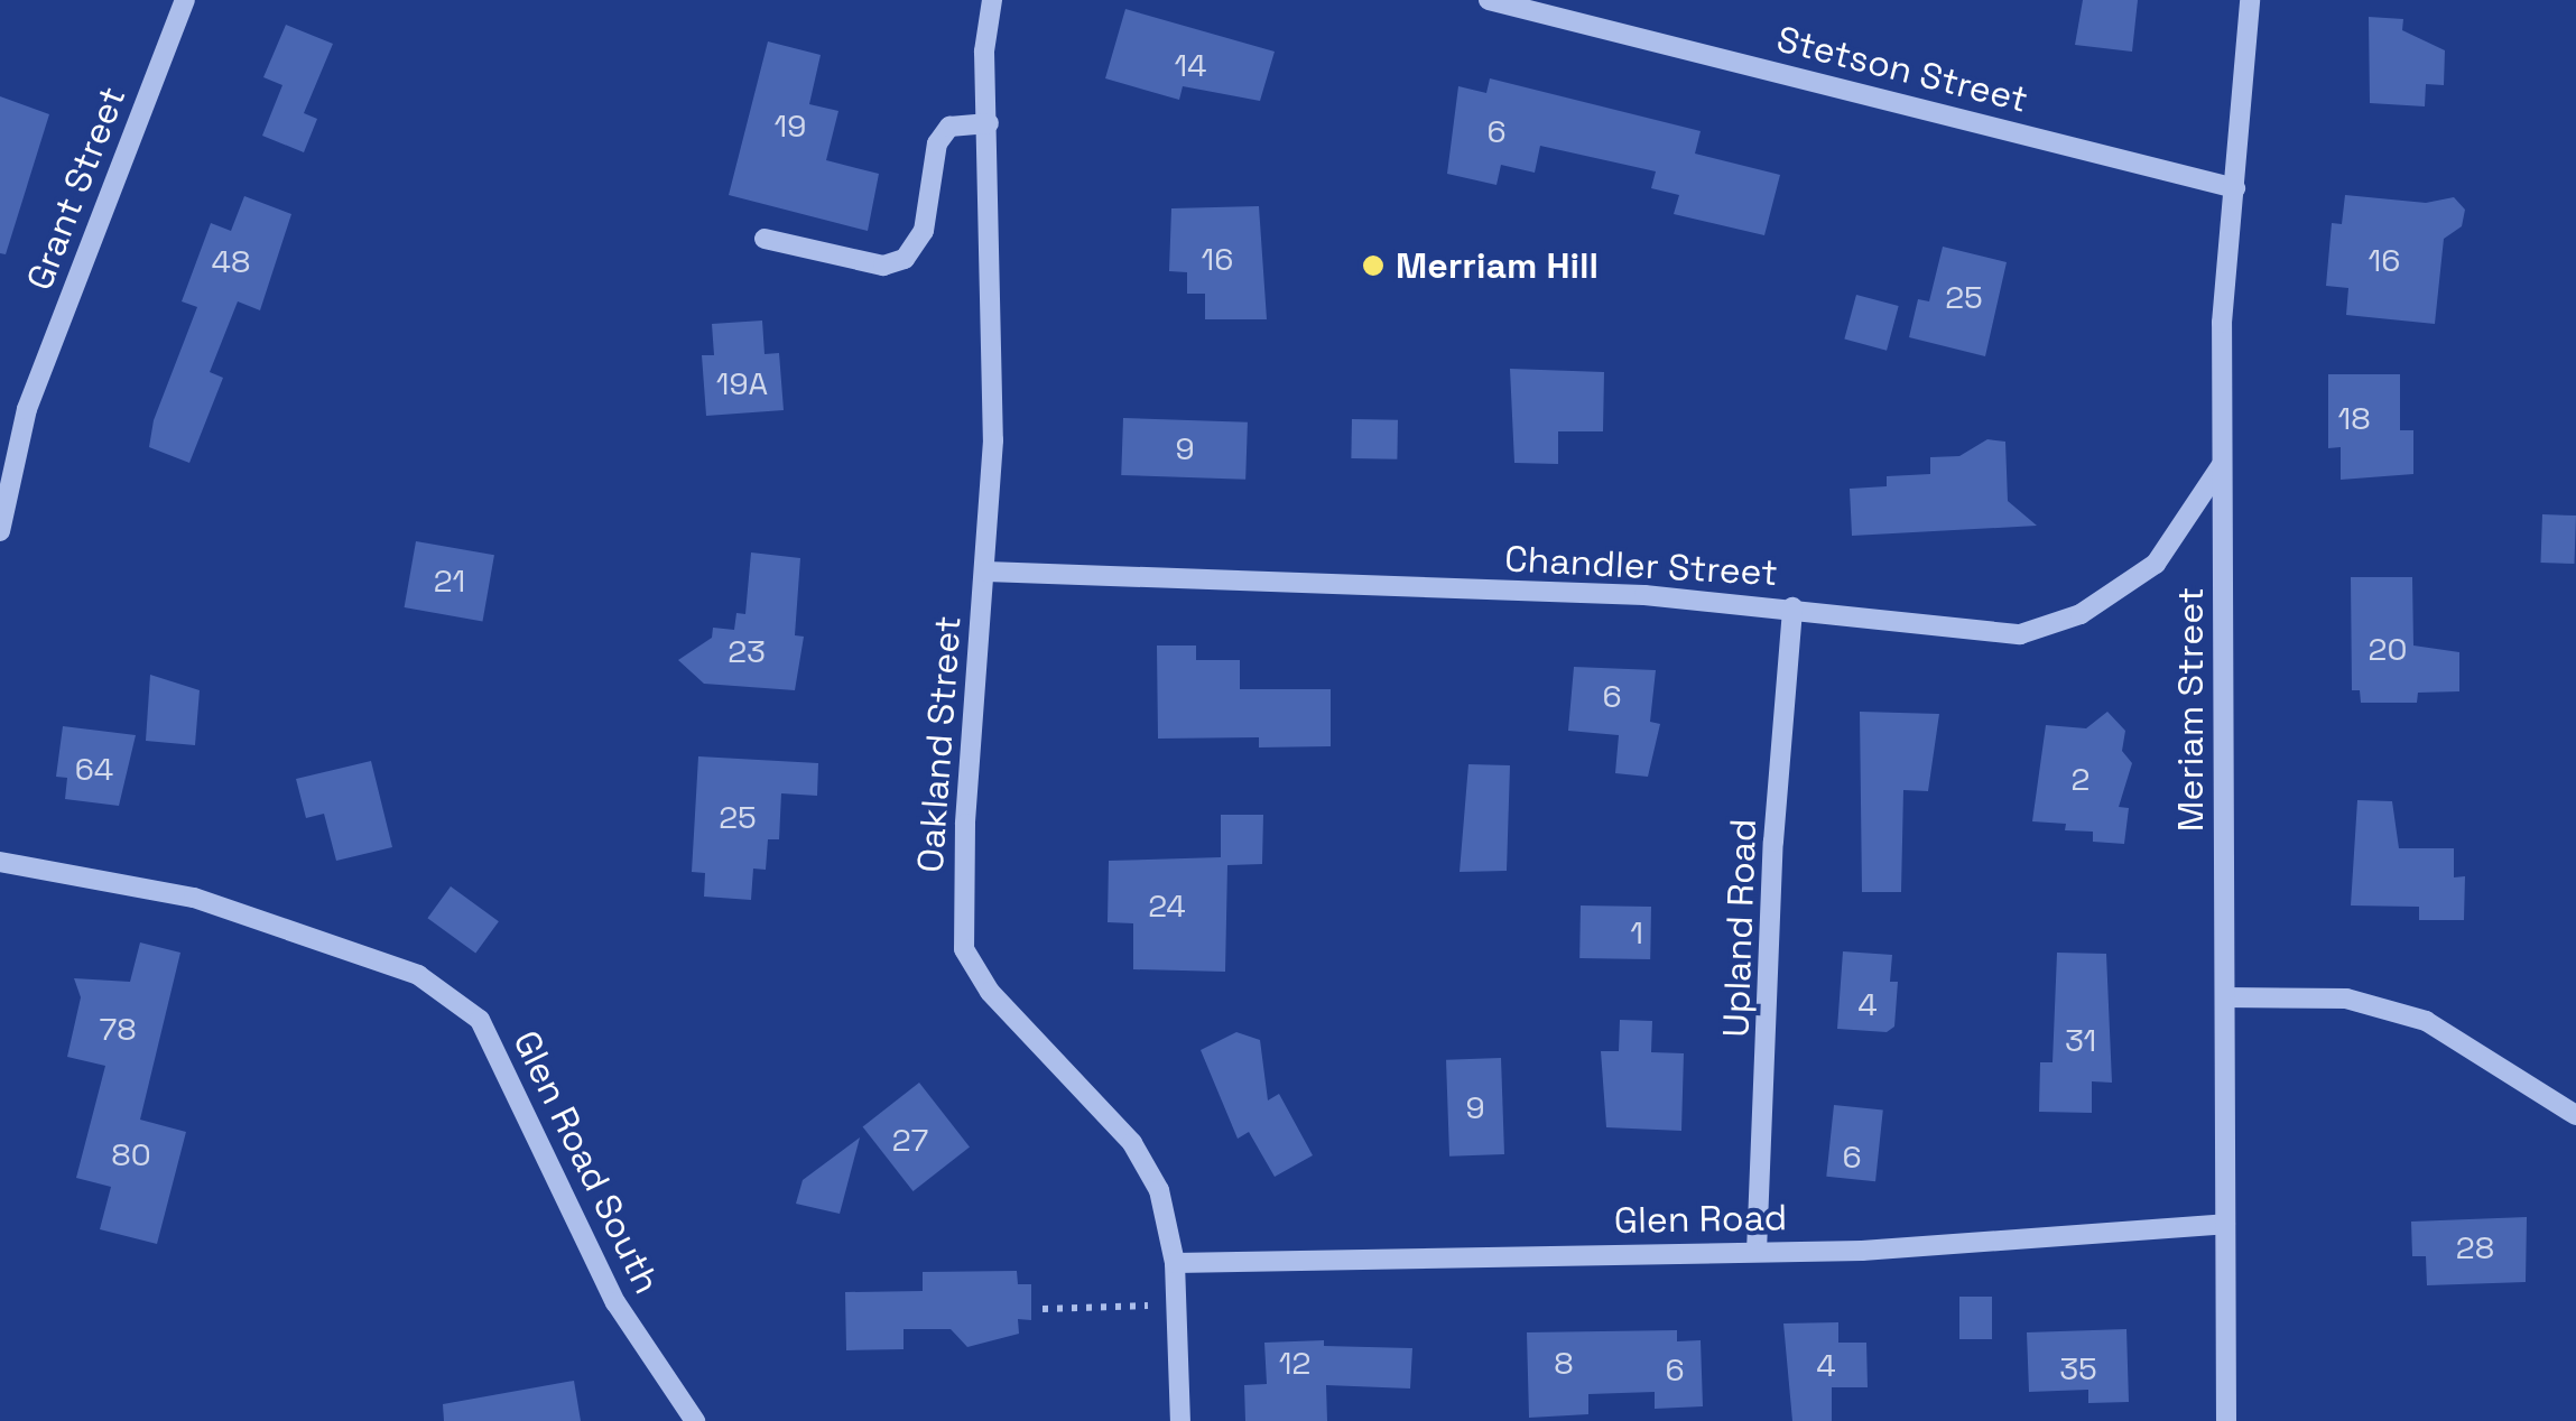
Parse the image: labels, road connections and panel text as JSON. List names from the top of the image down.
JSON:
{
  "streets": {
    "street": [
      "Stetson Street",
      "Grant Street",
      "Chandler Street",
      "Meriam Street",
      "Oakland Street",
      "Upland Road",
      "Glen Road South",
      "Glen Road"
    ]
  },
  "crossings": [
    ["Stetson Street", "Meriam Street"],
    ["Chandler Street", "Meriam Street"],
    ["Chandler Street", "Oakland Street"],
    ["Chandler Street", "Upland Road"],
    ["Meriam Street", "Glen Road"],
    ["Oakland Street", "Glen Road"],
    ["Upland Road", "Glen Road"]
  ],
  "places": ["Merriam Hill"],
  "house_numbers": [
    "14",
    "19",
    "6",
    "16",
    "16",
    "48",
    "25",
    "19A",
    "18",
    "9",
    "21",
    "20",
    "23",
    "6",
    "64",
    "2",
    "25",
    "24",
    "1",
    "4",
    "78",
    "31",
    "9",
    "27",
    "80",
    "6",
    "28",
    "12",
    "8",
    "4",
    "35",
    "6"
  ]
}
